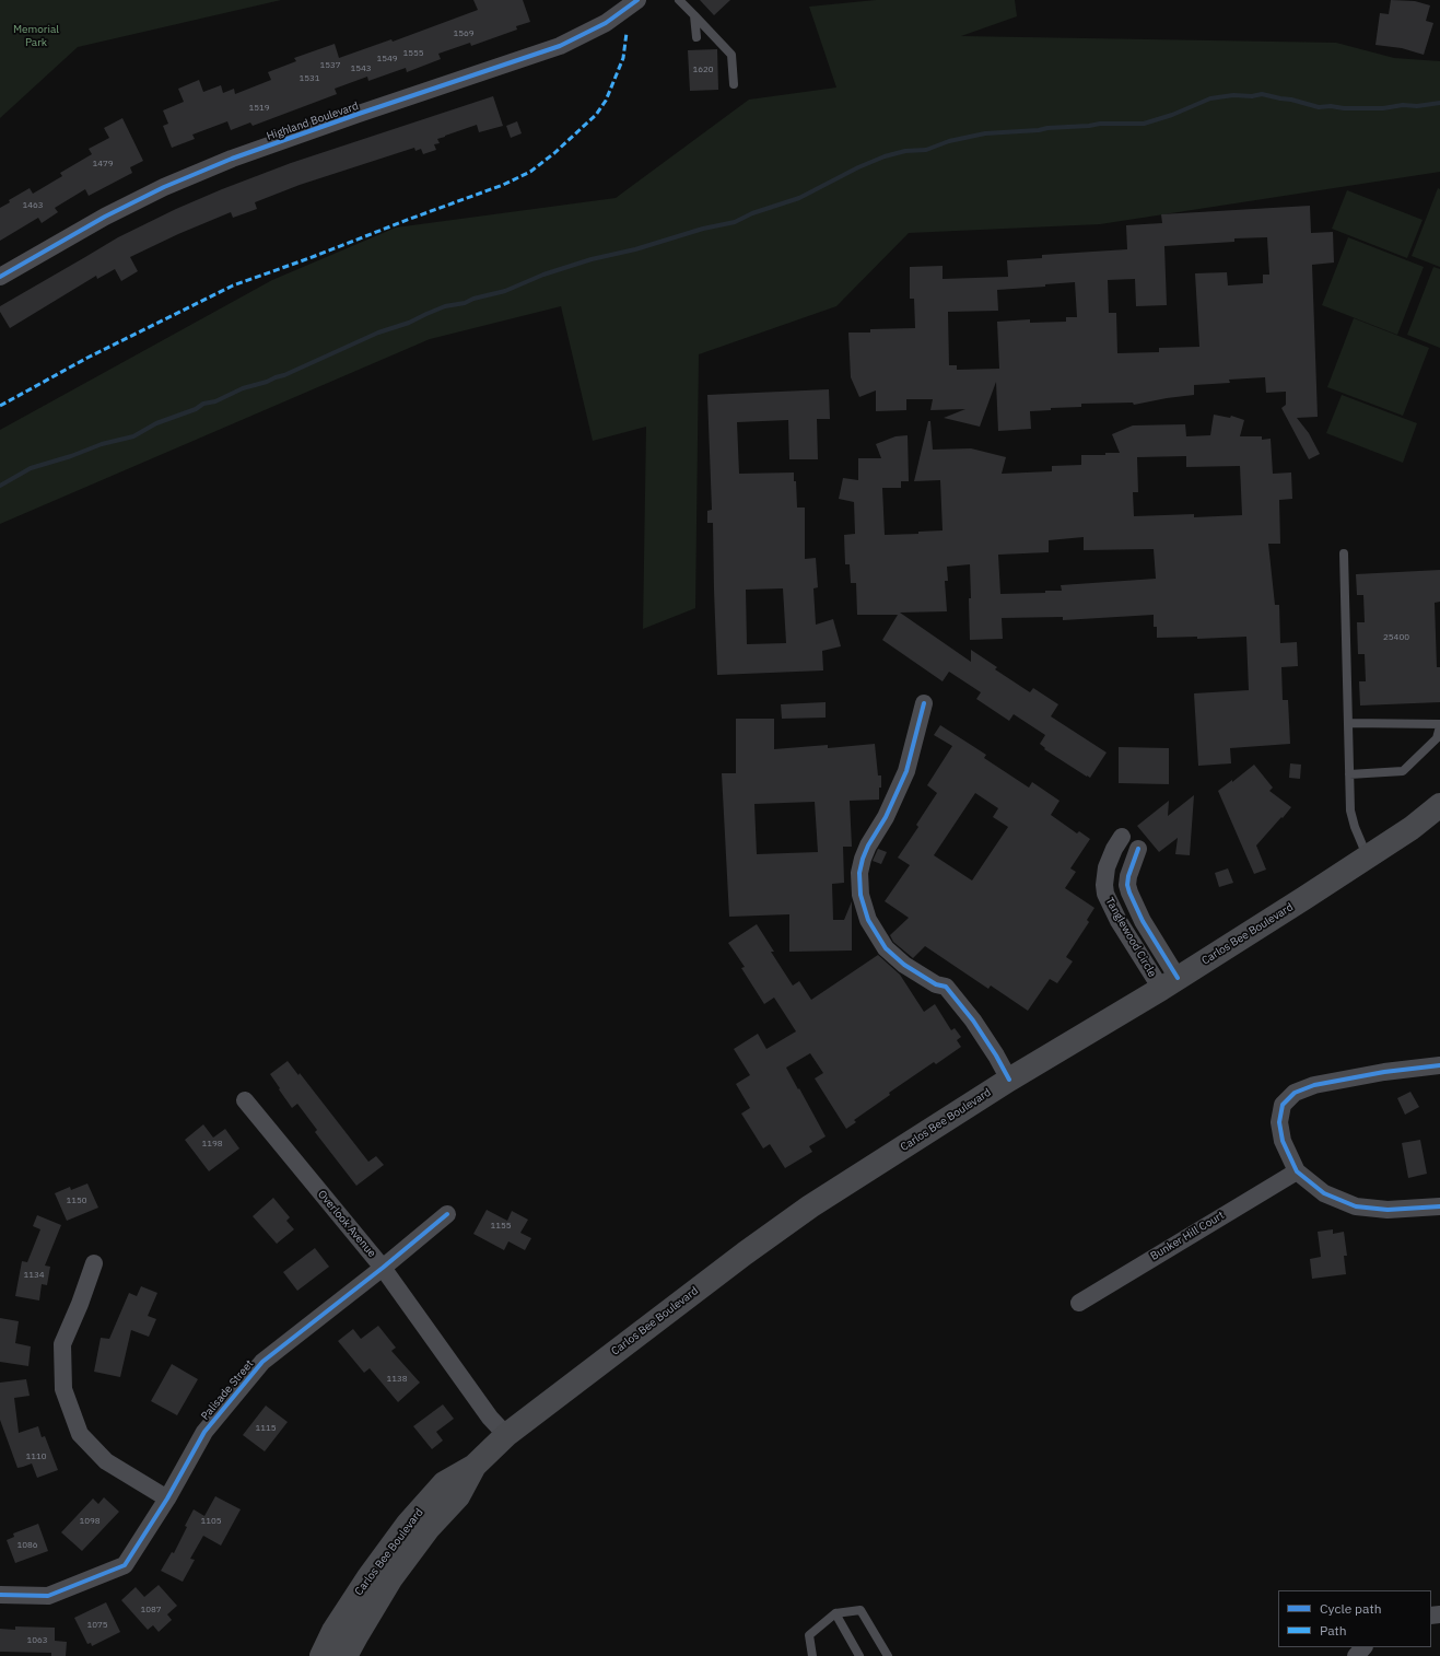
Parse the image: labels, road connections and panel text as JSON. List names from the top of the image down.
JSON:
{
  "streets": {
    "main road": ["Carlos Bee Boulevard"],
    "street": [
      "Highland Boulevard",
      "Tanglewood Circle",
      "Overlook Avenue",
      "Bunker Hill Court",
      "Palisade Street"
    ]
  },
  "crossings": [
    ["Carlos Bee Boulevard", "Tanglewood Circle"],
    ["Carlos Bee Boulevard", "Overlook Avenue"],
    ["Overlook Avenue", "Palisade Street"]
  ],
  "parks": ["Memorial Park"],
  "house_numbers": [
    "1569",
    "1555",
    "1549",
    "1537",
    "1543",
    "1620",
    "1531",
    "1519",
    "1479",
    "1463",
    "25400",
    "1198",
    "1150",
    "1155",
    "1134",
    "1138",
    "1115",
    "1110",
    "1098",
    "1105",
    "1086",
    "1087",
    "1075",
    "1063"
  ],
  "legend": ["Cycle path", "Path"]
}
